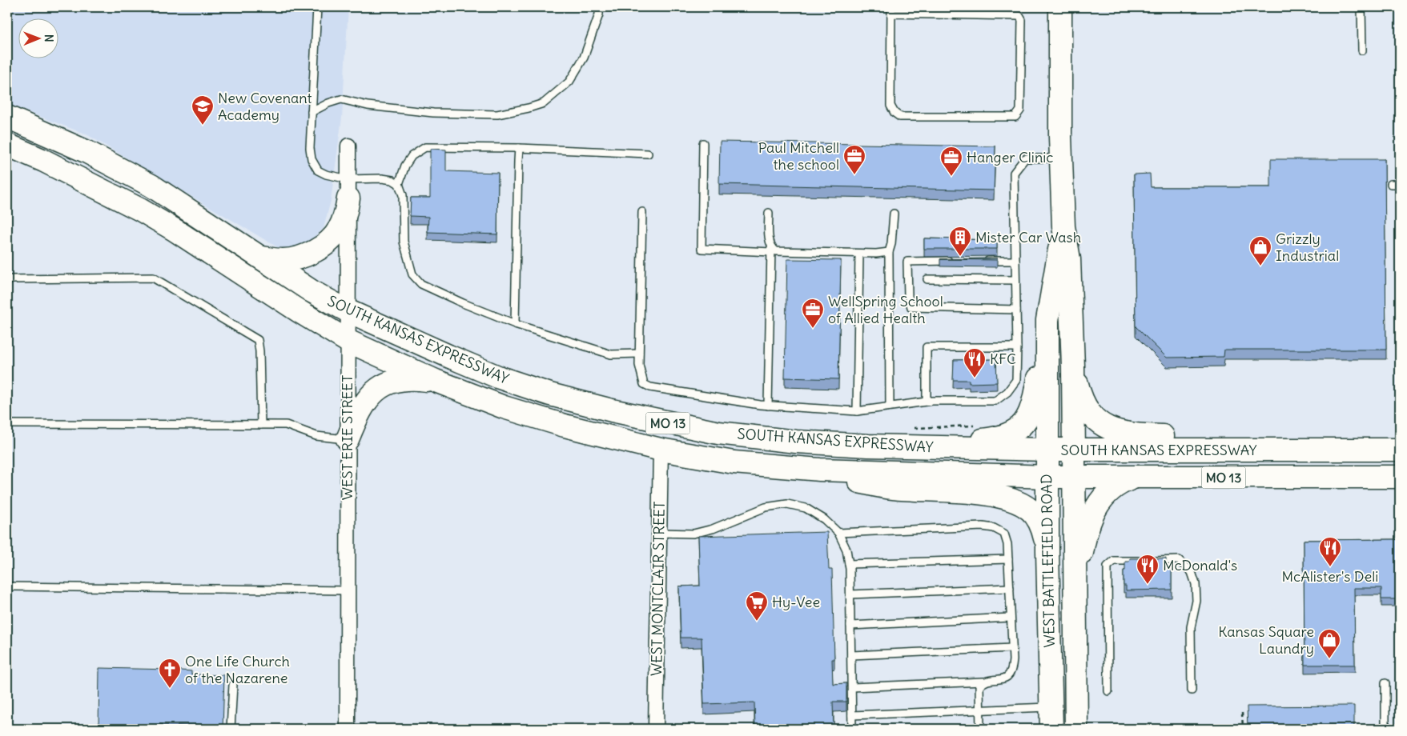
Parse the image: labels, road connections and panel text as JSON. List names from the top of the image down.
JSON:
{
  "streets": {
    "main road": ["SOUTH KANSAS EXPRESSWAY", "MO 13", "WEST BATTLEFIELD ROAD"],
    "street": ["WEST ERIE STREET", "WEST MONTCLAIR STREET"]
  },
  "crossings": [
    ["SOUTH KANSAS EXPRESSWAY", "WEST ERIE STREET"],
    ["SOUTH KANSAS EXPRESSWAY", "WEST BATTLEFIELD ROAD"],
    ["SOUTH KANSAS EXPRESSWAY", "WEST MONTCLAIR STREET"]
  ],
  "places": {
    "school or university": ["New Covenant Academy"],
    "office": ["Paul Mitchell the school", "Hanger Clinic", "WellSpring School of Allied Health"],
    "building": ["Mister Car Wash"],
    "shop": ["Grizzly Industrial", "Kansas Square Laundry"],
    "restaurant": ["KFC", "McAlister's Deli", "McDonald's"],
    "supermarket": ["Hy-Vee"],
    "church": ["One Life Church of the Nazarene"]
  },
  "north": "right"
}
